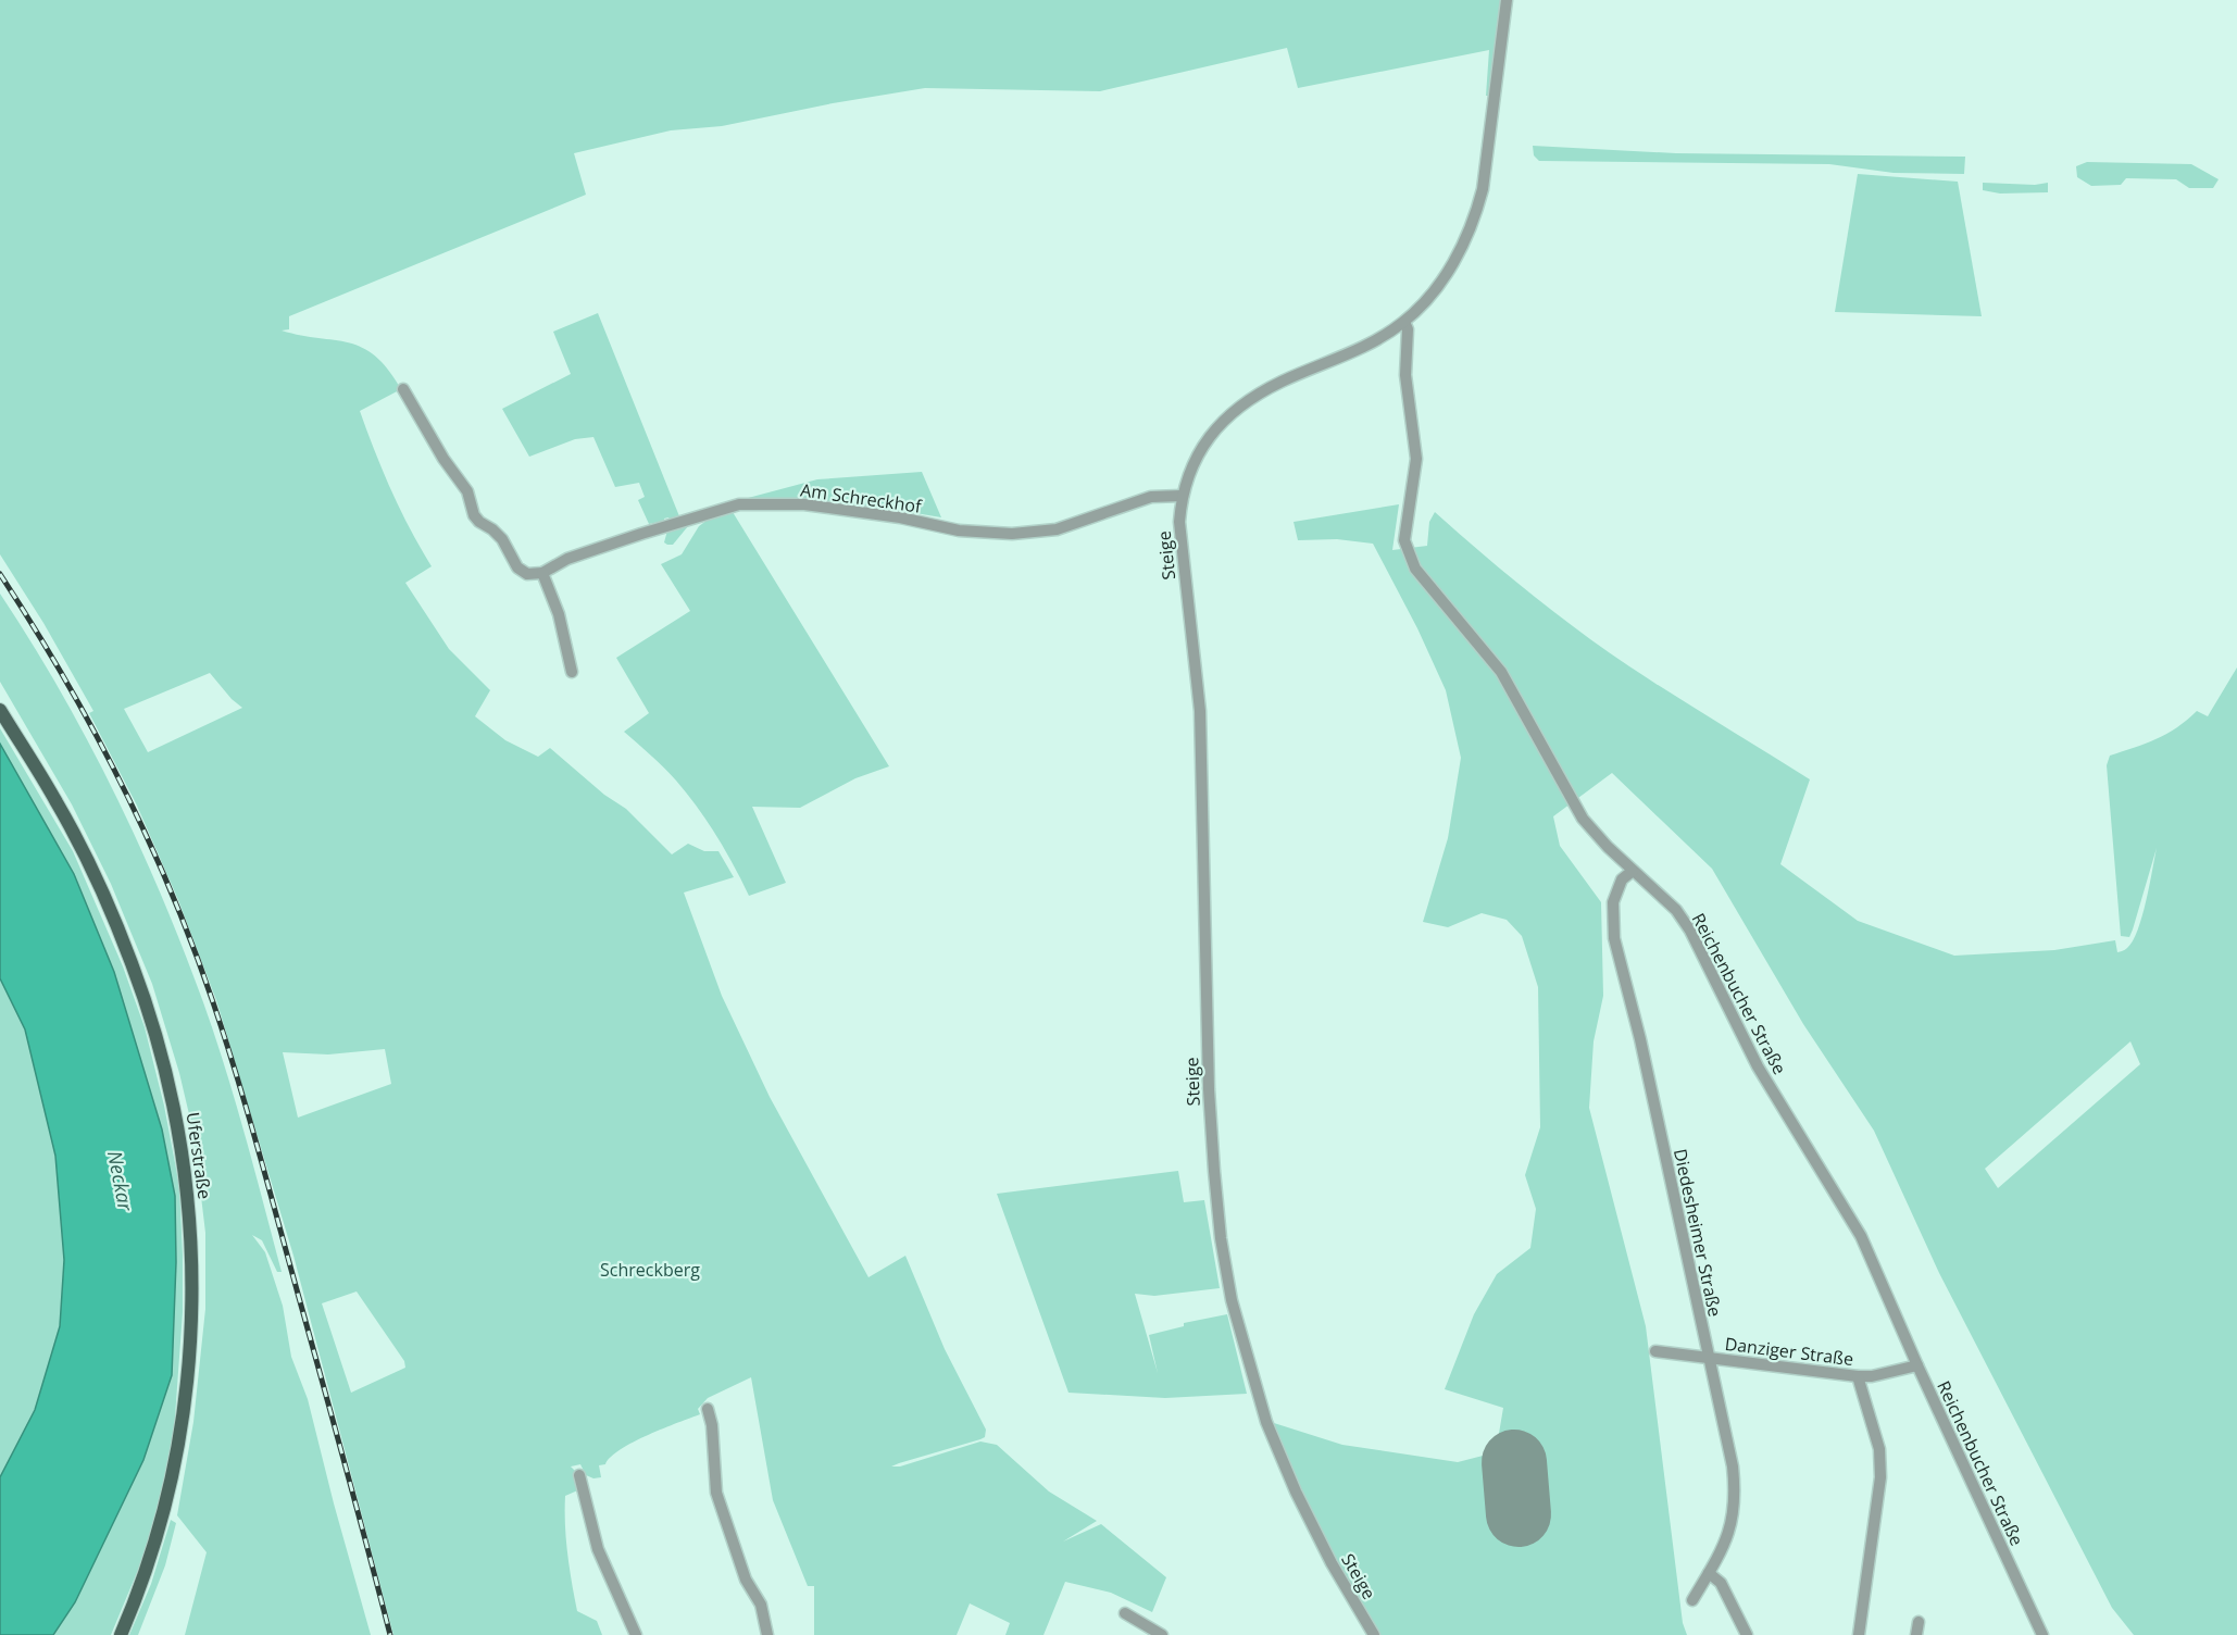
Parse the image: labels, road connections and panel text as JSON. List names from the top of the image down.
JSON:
{
  "streets": {
    "main road": ["Uferstraße"],
    "street": [
      "Am Schreckhof",
      "Steige",
      "Reichenbucher Straße",
      "Diedesheimer Straße",
      "Danziger Straße"
    ]
  },
  "crossings": [
    ["Am Schreckhof", "Steige"],
    ["Steige", "Reichenbucher Straße"],
    ["Reichenbucher Straße", "Diedesheimer Straße"],
    ["Reichenbucher Straße", "Danziger Straße"],
    ["Diedesheimer Straße", "Danziger Straße"]
  ],
  "water": ["Neckar"],
  "parks": ["Schreckberg"]
}
